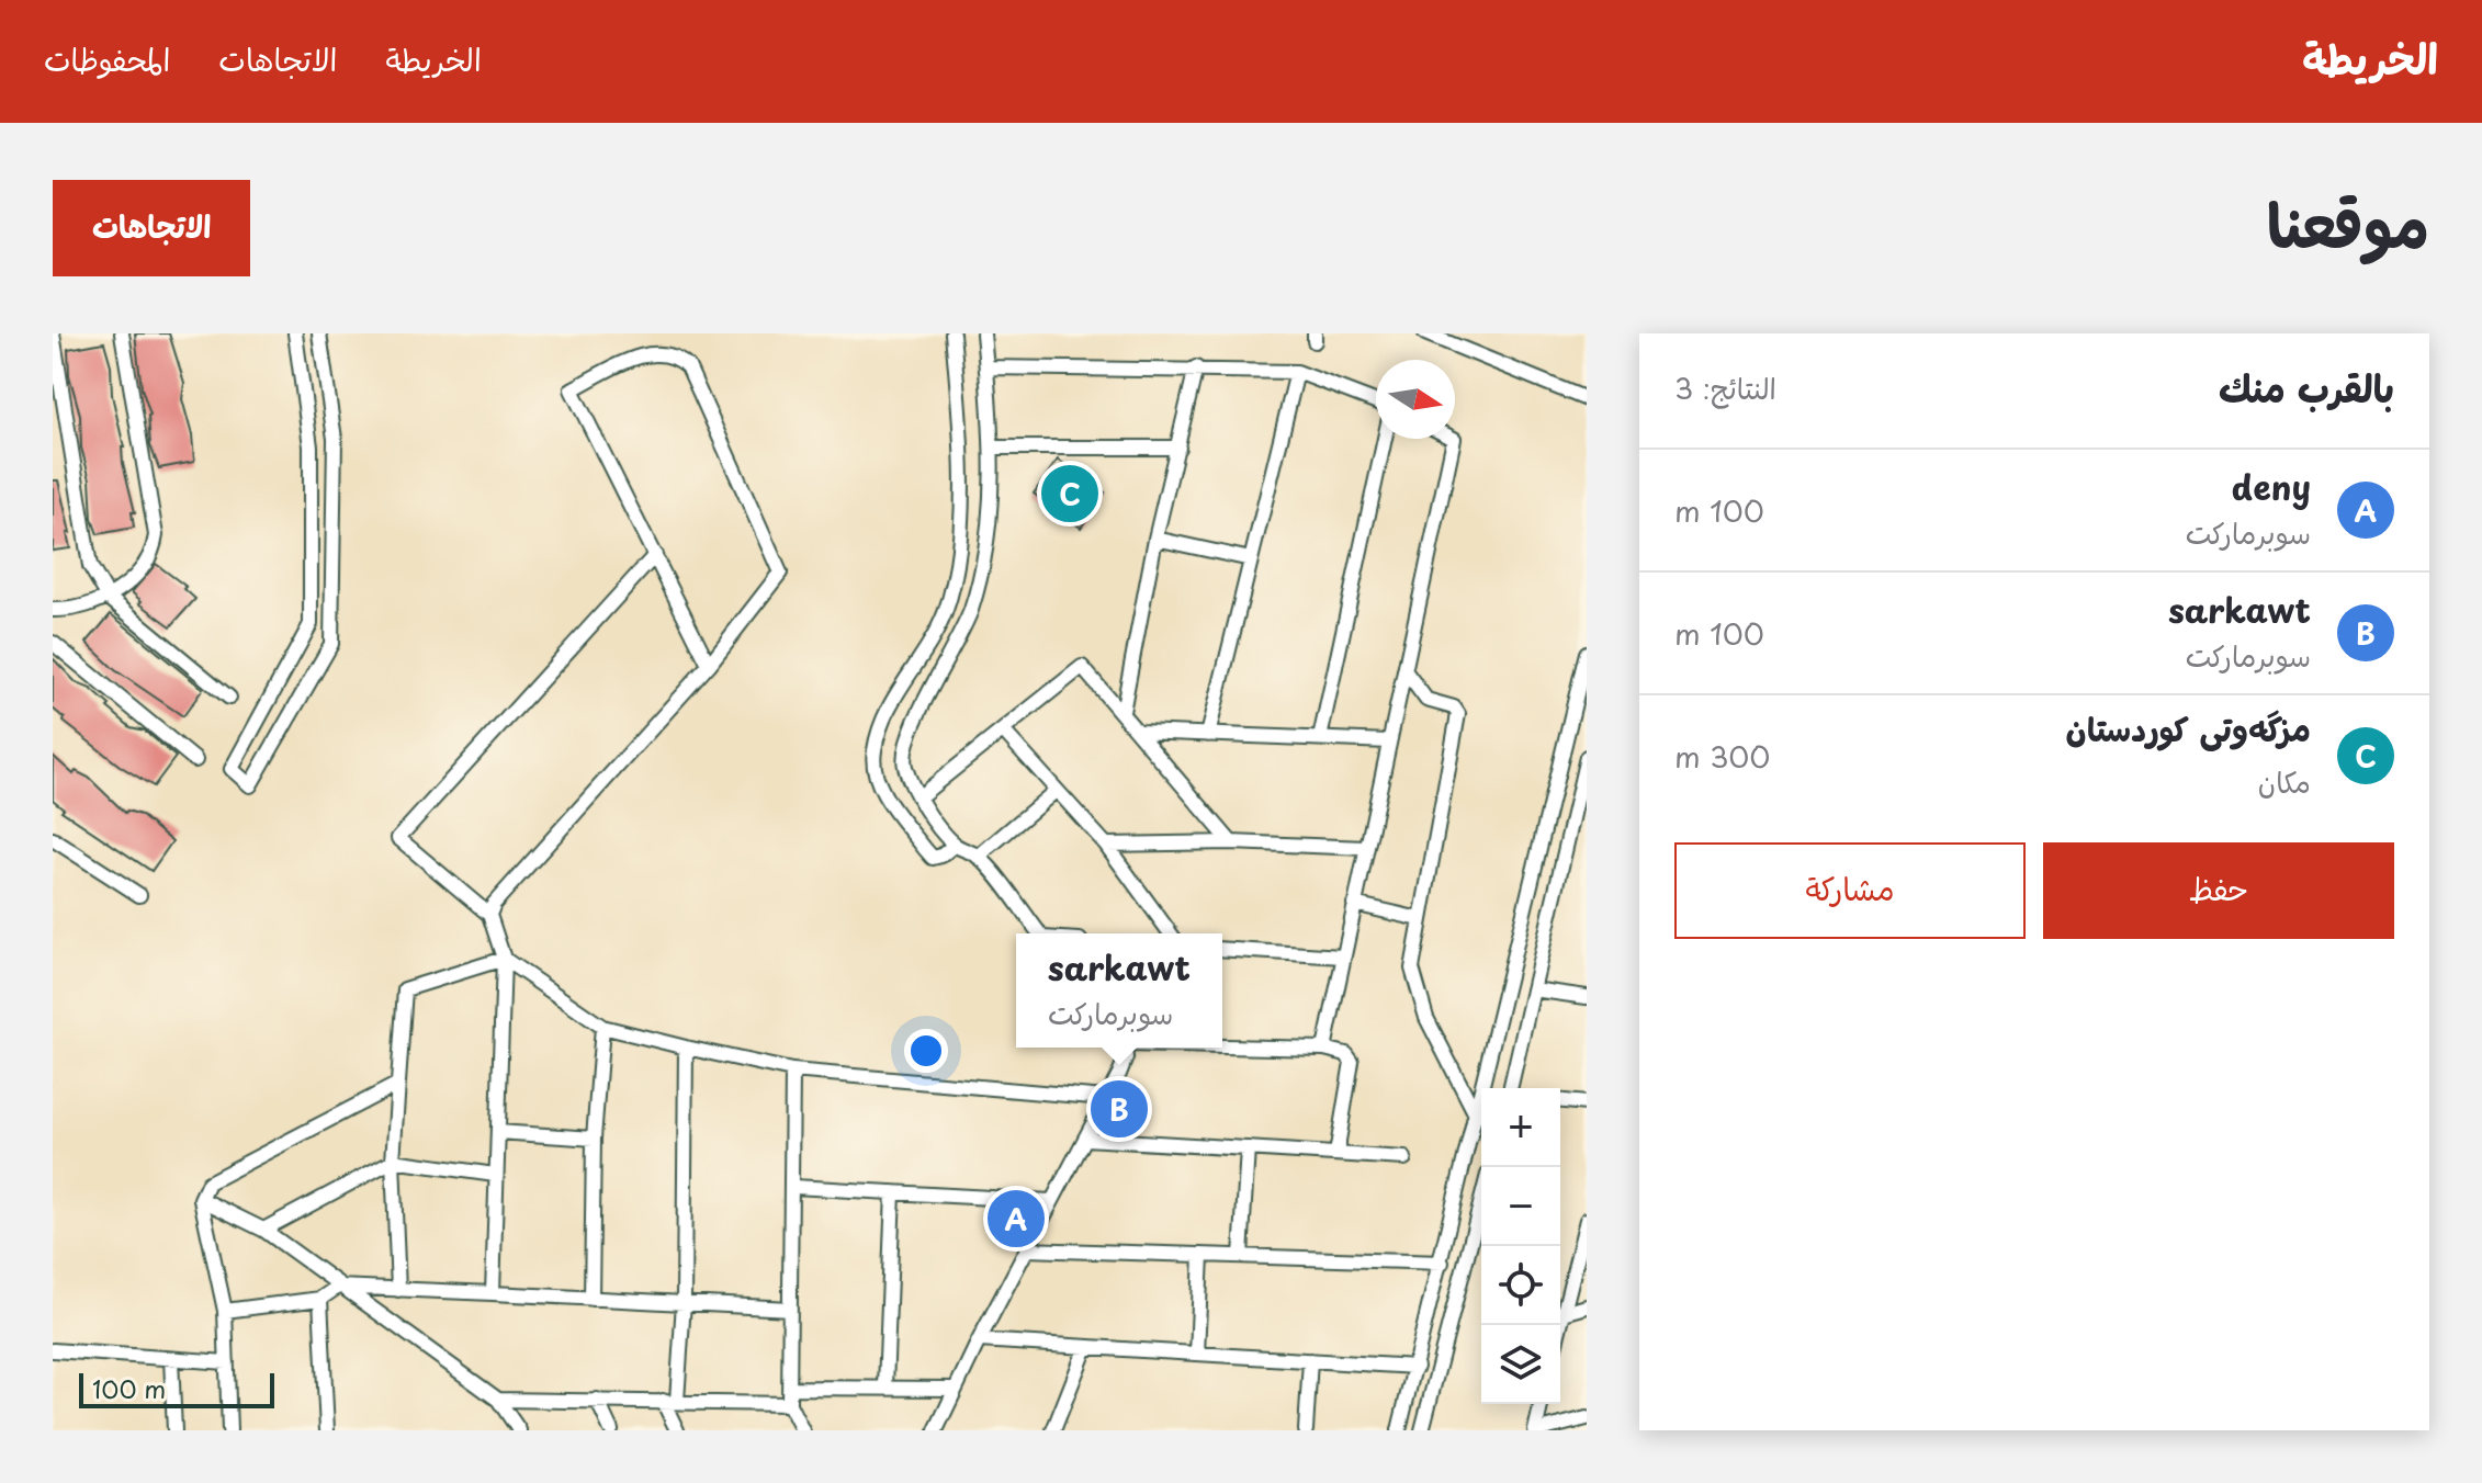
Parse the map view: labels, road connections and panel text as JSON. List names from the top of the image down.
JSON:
{
  "scale_bar": "100 m",
  "north": "right",
  "page": {
    "header": "الخريطة",
    "nav": ["الخريطة", "الاتجاهات", "المحفوظات"],
    "title": "موقعنا",
    "buttons": [
      "الاتجاهات",
      ["حفظ", "مشاركة"]
    ],
    "heading": ["بالقرب منك", "النتائج: 3"],
    "list": [
      {
        "mark": "A",
        "name": "deny",
        "note": "سوبرماركت",
        "value": "100 m"
      },
      {
        "mark": "B",
        "name": "sarkawt",
        "note": "سوبرماركت",
        "value": "100 m"
      },
      {
        "mark": "C",
        "name": "مزگەوتی کوردستان",
        "note": "مكان",
        "value": "300 m"
      }
    ],
    "pins": ["C", "B", "A"],
    "popup": ["sarkawt", "سوبرماركت"],
    "map_buttons": ["+", "−"],
    "scale": "100 m"
  }
}
